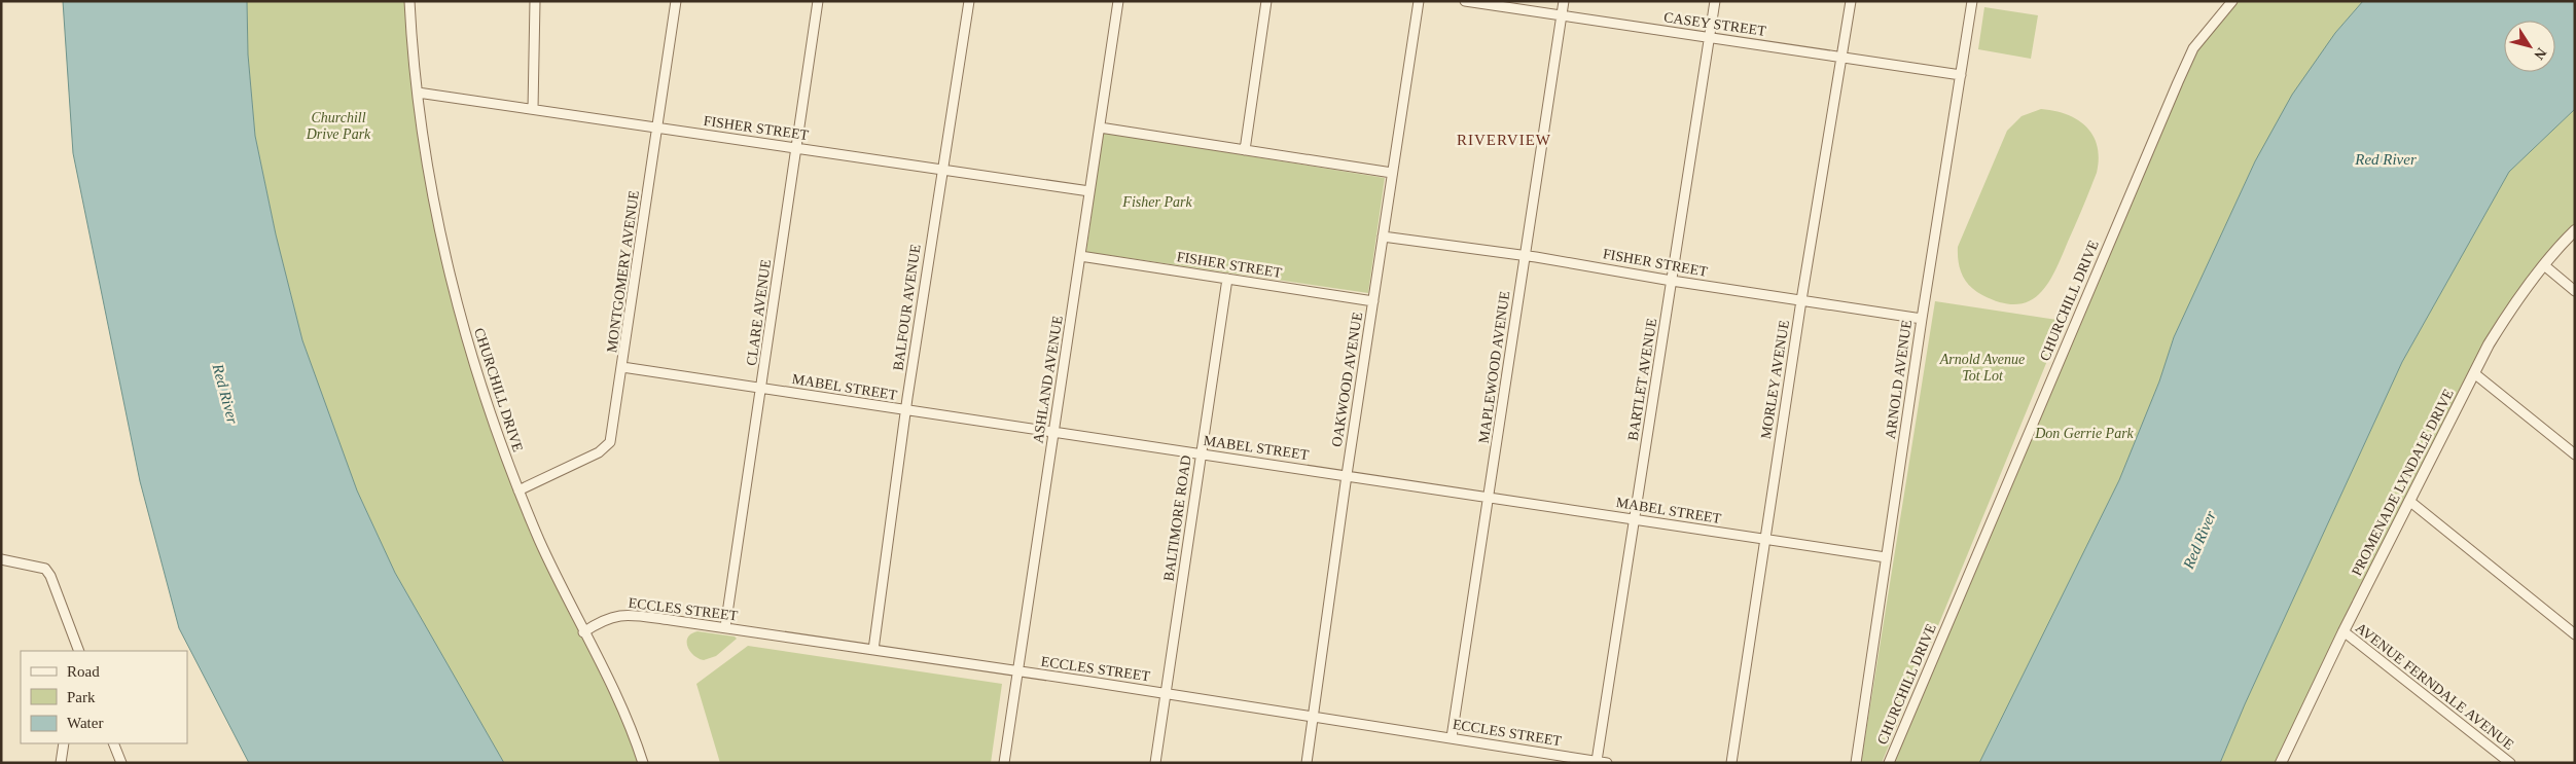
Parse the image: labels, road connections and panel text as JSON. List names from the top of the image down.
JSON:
{
  "streets": {
    "street": [
      "CASEY STREET",
      "FISHER STREET",
      "MONTGOMERY AVENUE",
      "CHURCHILL DRIVE",
      "BALFOUR AVENUE",
      "CLARE AVENUE",
      "MAPLEWOOD AVENUE",
      "ASHLAND AVENUE",
      "OAKWOOD AVENUE",
      "BARTLET AVENUE",
      "MORLEY AVENUE",
      "ARNOLD AVENUE",
      "MABEL STREET",
      "PROMENADE LYNDALE DRIVE",
      "BALTIMORE ROAD",
      "ECCLES STREET",
      "AVENUE FERNDALE AVENUE"
    ]
  },
  "crossings": [
    ["CASEY STREET", "MAPLEWOOD AVENUE"],
    ["CASEY STREET", "BARTLET AVENUE"],
    ["CASEY STREET", "MORLEY AVENUE"],
    ["CASEY STREET", "ARNOLD AVENUE"],
    ["FISHER STREET", "MONTGOMERY AVENUE"],
    ["FISHER STREET", "CHURCHILL DRIVE"],
    ["FISHER STREET", "BALFOUR AVENUE"],
    ["FISHER STREET", "CLARE AVENUE"],
    ["FISHER STREET", "MAPLEWOOD AVENUE"],
    ["FISHER STREET", "ASHLAND AVENUE"],
    ["FISHER STREET", "OAKWOOD AVENUE"],
    ["FISHER STREET", "BARTLET AVENUE"],
    ["FISHER STREET", "MORLEY AVENUE"],
    ["FISHER STREET", "ARNOLD AVENUE"],
    ["FISHER STREET", "BALTIMORE ROAD"],
    ["MONTGOMERY AVENUE", "CHURCHILL DRIVE"],
    ["MONTGOMERY AVENUE", "MABEL STREET"],
    ["CHURCHILL DRIVE", "ECCLES STREET"],
    ["BALFOUR AVENUE", "MABEL STREET"],
    ["BALFOUR AVENUE", "ECCLES STREET"],
    ["CLARE AVENUE", "MABEL STREET"],
    ["CLARE AVENUE", "ECCLES STREET"],
    ["MAPLEWOOD AVENUE", "MABEL STREET"],
    ["MAPLEWOOD AVENUE", "ECCLES STREET"],
    ["ASHLAND AVENUE", "MABEL STREET"],
    ["ASHLAND AVENUE", "ECCLES STREET"],
    ["OAKWOOD AVENUE", "MABEL STREET"],
    ["OAKWOOD AVENUE", "ECCLES STREET"],
    ["BARTLET AVENUE", "MABEL STREET"],
    ["BARTLET AVENUE", "ECCLES STREET"],
    ["MORLEY AVENUE", "MABEL STREET"],
    ["ARNOLD AVENUE", "MABEL STREET"],
    ["MABEL STREET", "BALTIMORE ROAD"],
    ["PROMENADE LYNDALE DRIVE", "AVENUE FERNDALE AVENUE"],
    ["BALTIMORE ROAD", "ECCLES STREET"]
  ],
  "districts": ["RIVERVIEW"],
  "water": ["Red River"],
  "parks": [
    "Churchill Drive Park",
    "Fisher Park",
    "Arnold Avenue Tot Lot",
    "Don Gerrie Park"
  ],
  "legend": ["Road", "Park", "Water"],
  "north": "bottom right"
}
